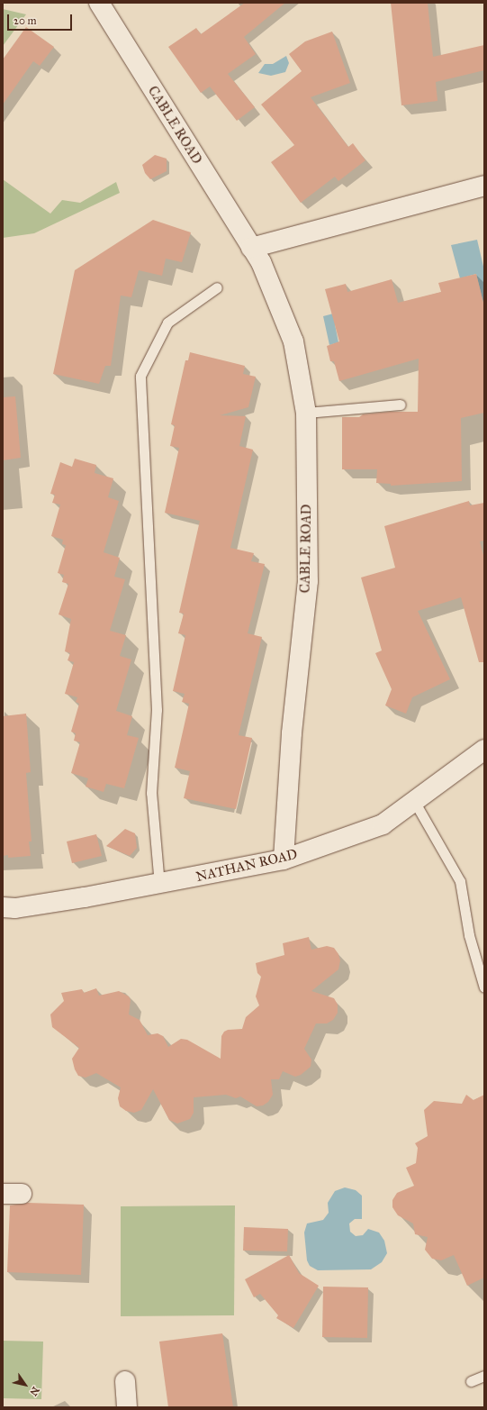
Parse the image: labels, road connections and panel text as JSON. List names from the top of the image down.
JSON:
{
  "streets": {
    "street": ["CABLE ROAD", "NATHAN ROAD"]
  },
  "crossings": [
    ["CABLE ROAD", "NATHAN ROAD"]
  ],
  "scale_bar": "20 m",
  "north": "bottom right"
}
